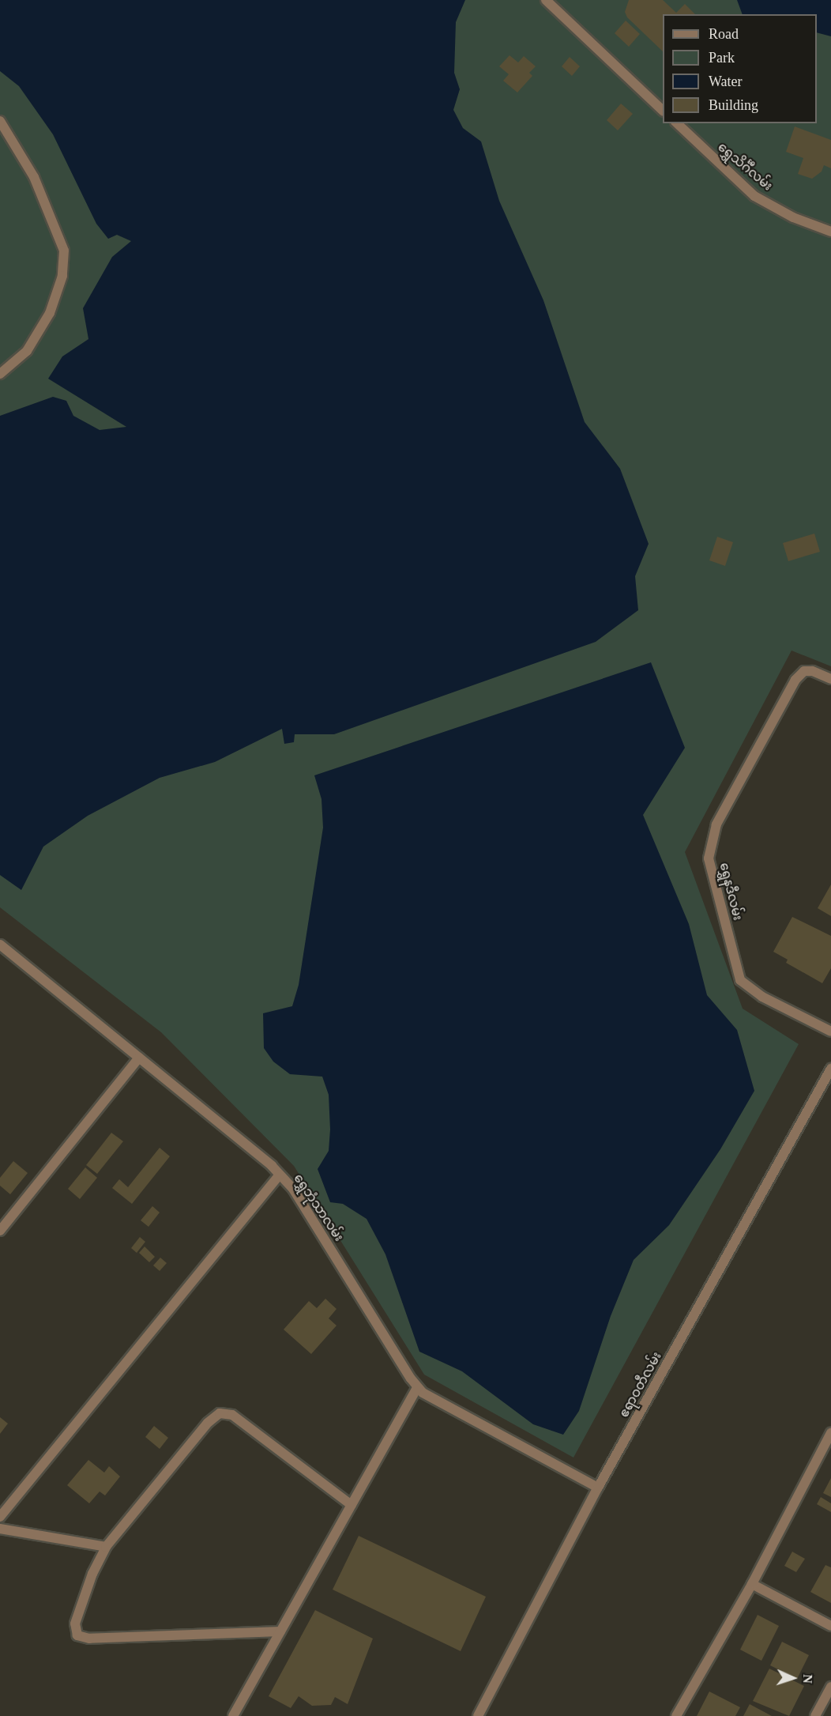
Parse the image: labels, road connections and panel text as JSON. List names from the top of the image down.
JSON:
{
  "streets": {
    "street": [
      "ရွှေသိင်္ဂီလမ်း",
      "ရွှေနဒီလမ်း",
      "ရွှေဘုံသာလမ်း",
      "ဧရာဝတီလမ်း"
    ]
  },
  "crossings": [
    ["ရွှေဘုံသာလမ်း", "ဧရာဝတီလမ်း"]
  ],
  "legend": [
    "Road",
    "Park",
    "Water",
    "Building"
  ],
  "north": "right"
}
